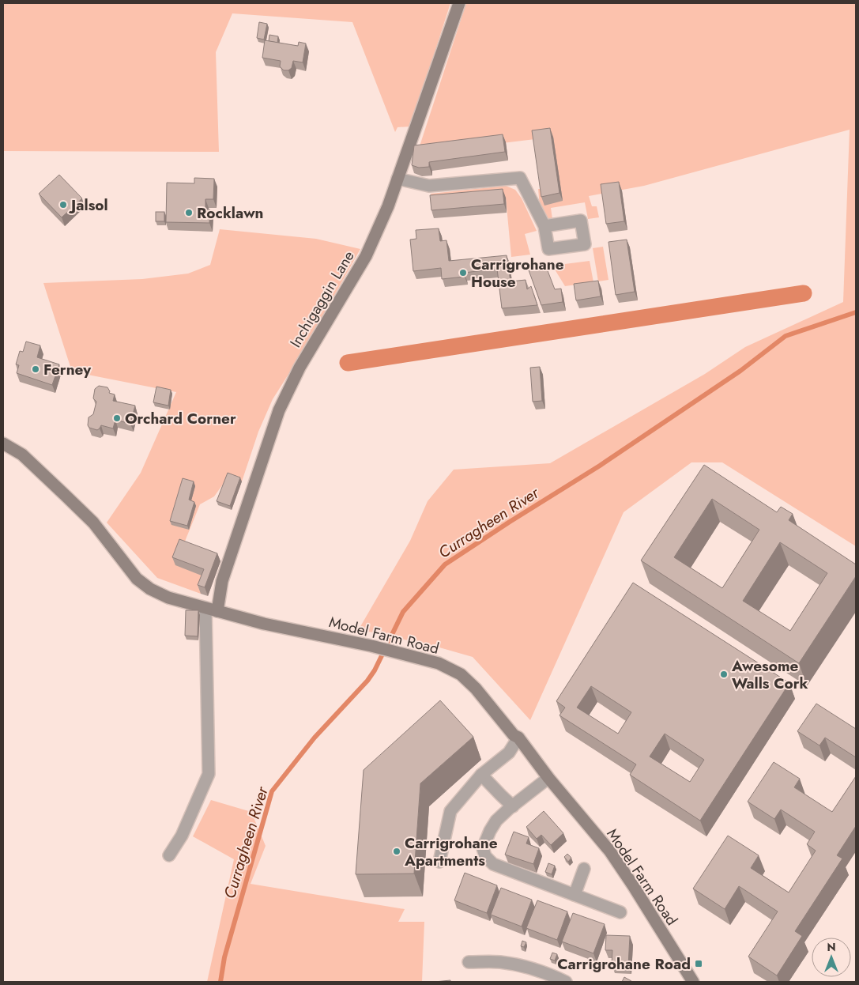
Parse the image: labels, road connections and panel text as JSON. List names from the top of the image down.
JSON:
{
  "streets": {
    "main road": ["Inchigaggin Lane", "Model Farm Road"]
  },
  "crossings": [
    ["Inchigaggin Lane", "Model Farm Road"]
  ],
  "water": ["Curragheen River"],
  "places": {
    "other": [
      "Jalsol",
      "Rocklawn",
      "Carrigrohane House",
      "Ferney",
      "Orchard Corner",
      "Awesome Walls Cork",
      "Carrigrohane Apartments"
    ],
    "transit": ["Carrigrohane Road"]
  },
  "north": "top"
}
